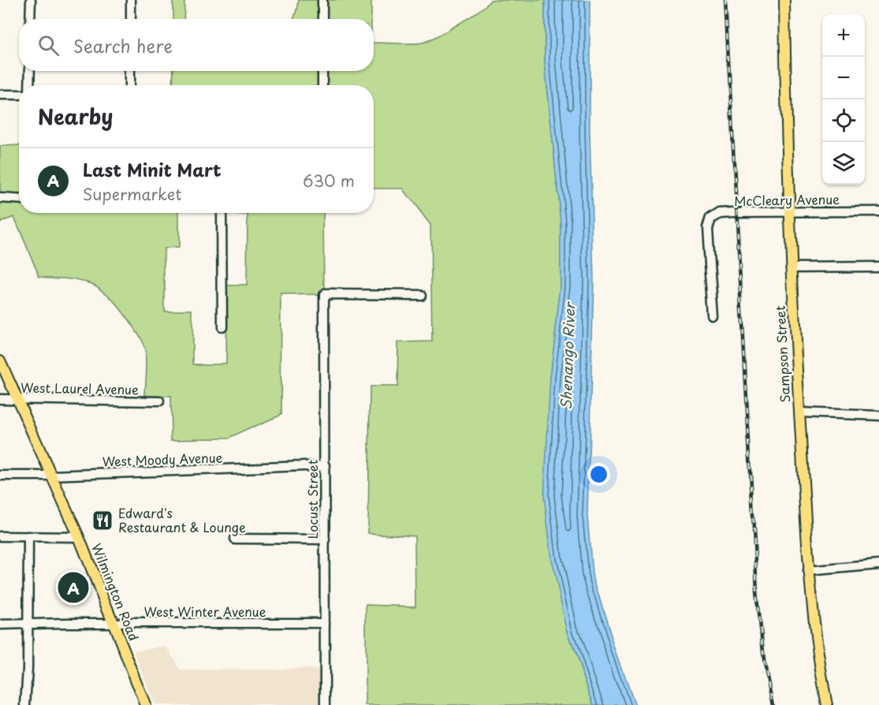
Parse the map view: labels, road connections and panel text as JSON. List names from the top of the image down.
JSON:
{
  "streets": {
    "main road": ["Sampson Street", "Wilmington Road"],
    "street": [
      "McCleary Avenue",
      "West Laurel Avenue",
      "West Moody Avenue",
      "Locust Street",
      "West Winter Avenue"
    ]
  },
  "crossings": [
    ["McCleary Avenue", "Sampson Street"],
    ["West Laurel Avenue", "Wilmington Road"],
    ["West Moody Avenue", "Locust Street"],
    ["West Moody Avenue", "Wilmington Road"],
    ["Locust Street", "West Winter Avenue"],
    ["Wilmington Road", "West Winter Avenue"]
  ],
  "water": ["Shenango River"],
  "places": {
    "restaurant": ["Edward's Restaurant & Lounge"]
  },
  "page": {
    "map_buttons": ["+", "−"],
    "search": "Search here",
    "heading": "Nearby",
    "list": [
      {
        "mark": "A",
        "name": "Last Minit Mart",
        "note": "Supermarket",
        "value": "630 m"
      }
    ],
    "pins": "A"
  }
}
